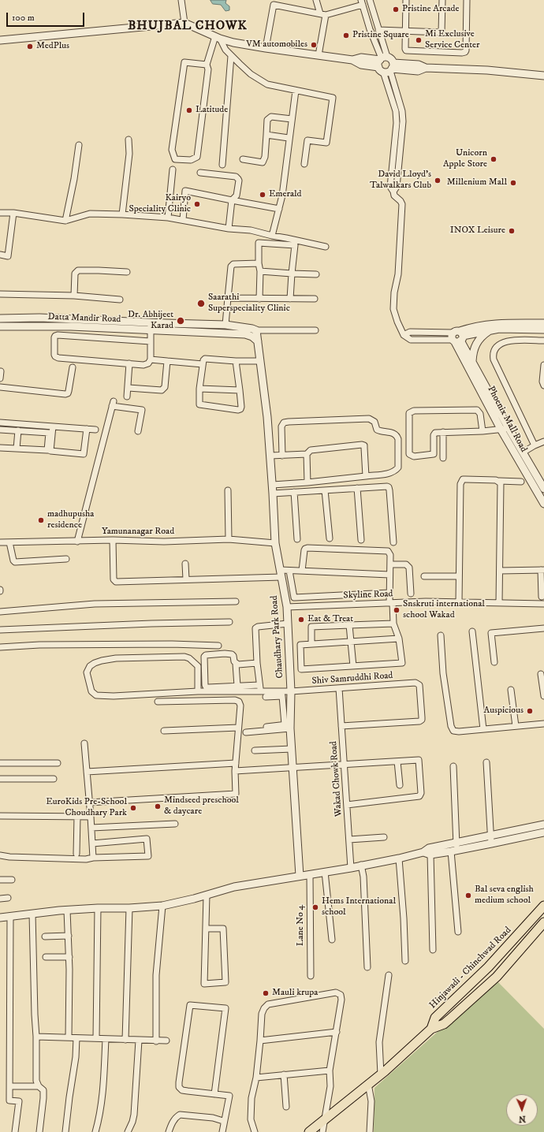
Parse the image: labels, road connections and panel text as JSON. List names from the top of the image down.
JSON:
{
  "streets": {
    "main road": ["Hinjawadi - Chinchwad Road"],
    "street": [
      "Datta Mandir Road",
      "Phoenix Mall Road",
      "Yamunanagar Road",
      "Skyline Road",
      "Chaudhary Park Road",
      "Shiv Samruddhi Road",
      "Wakad Chowk Road",
      "Lane No 4"
    ]
  },
  "crossings": [
    ["Datta Mandir Road", "Chaudhary Park Road"],
    ["Yamunanagar Road", "Chaudhary Park Road"],
    ["Skyline Road", "Chaudhary Park Road"],
    ["Chaudhary Park Road", "Shiv Samruddhi Road"],
    ["Shiv Samruddhi Road", "Wakad Chowk Road"]
  ],
  "districts": ["BHUJBAL CHOWK"],
  "places": [
    "Pristine Arcade",
    "Pristine Square",
    "Mi Exclusive Service Center",
    "VM automobiles",
    "MedPlus",
    "Latitude",
    "Unicorn Apple Store",
    "David Lloyd's Talwalkars Club",
    "Millenium Mall",
    "Emerald",
    "Kairyo Speciality Clinic",
    "INOX Leisure",
    "Saarathi Superspeciality Clinic",
    "Dr. Abhijeet Karad",
    "madhupusha residence",
    "Snskruti international school Wakad",
    "Eat & Treat",
    "Auspicious",
    "Mindseed preschool & daycare",
    "EuroKids Pre-School Choudhary Park",
    "Bal seva english medium school",
    "Hems International school",
    "Mauli krupa"
  ],
  "scale_bar": "100 m",
  "north": "bottom"
}
